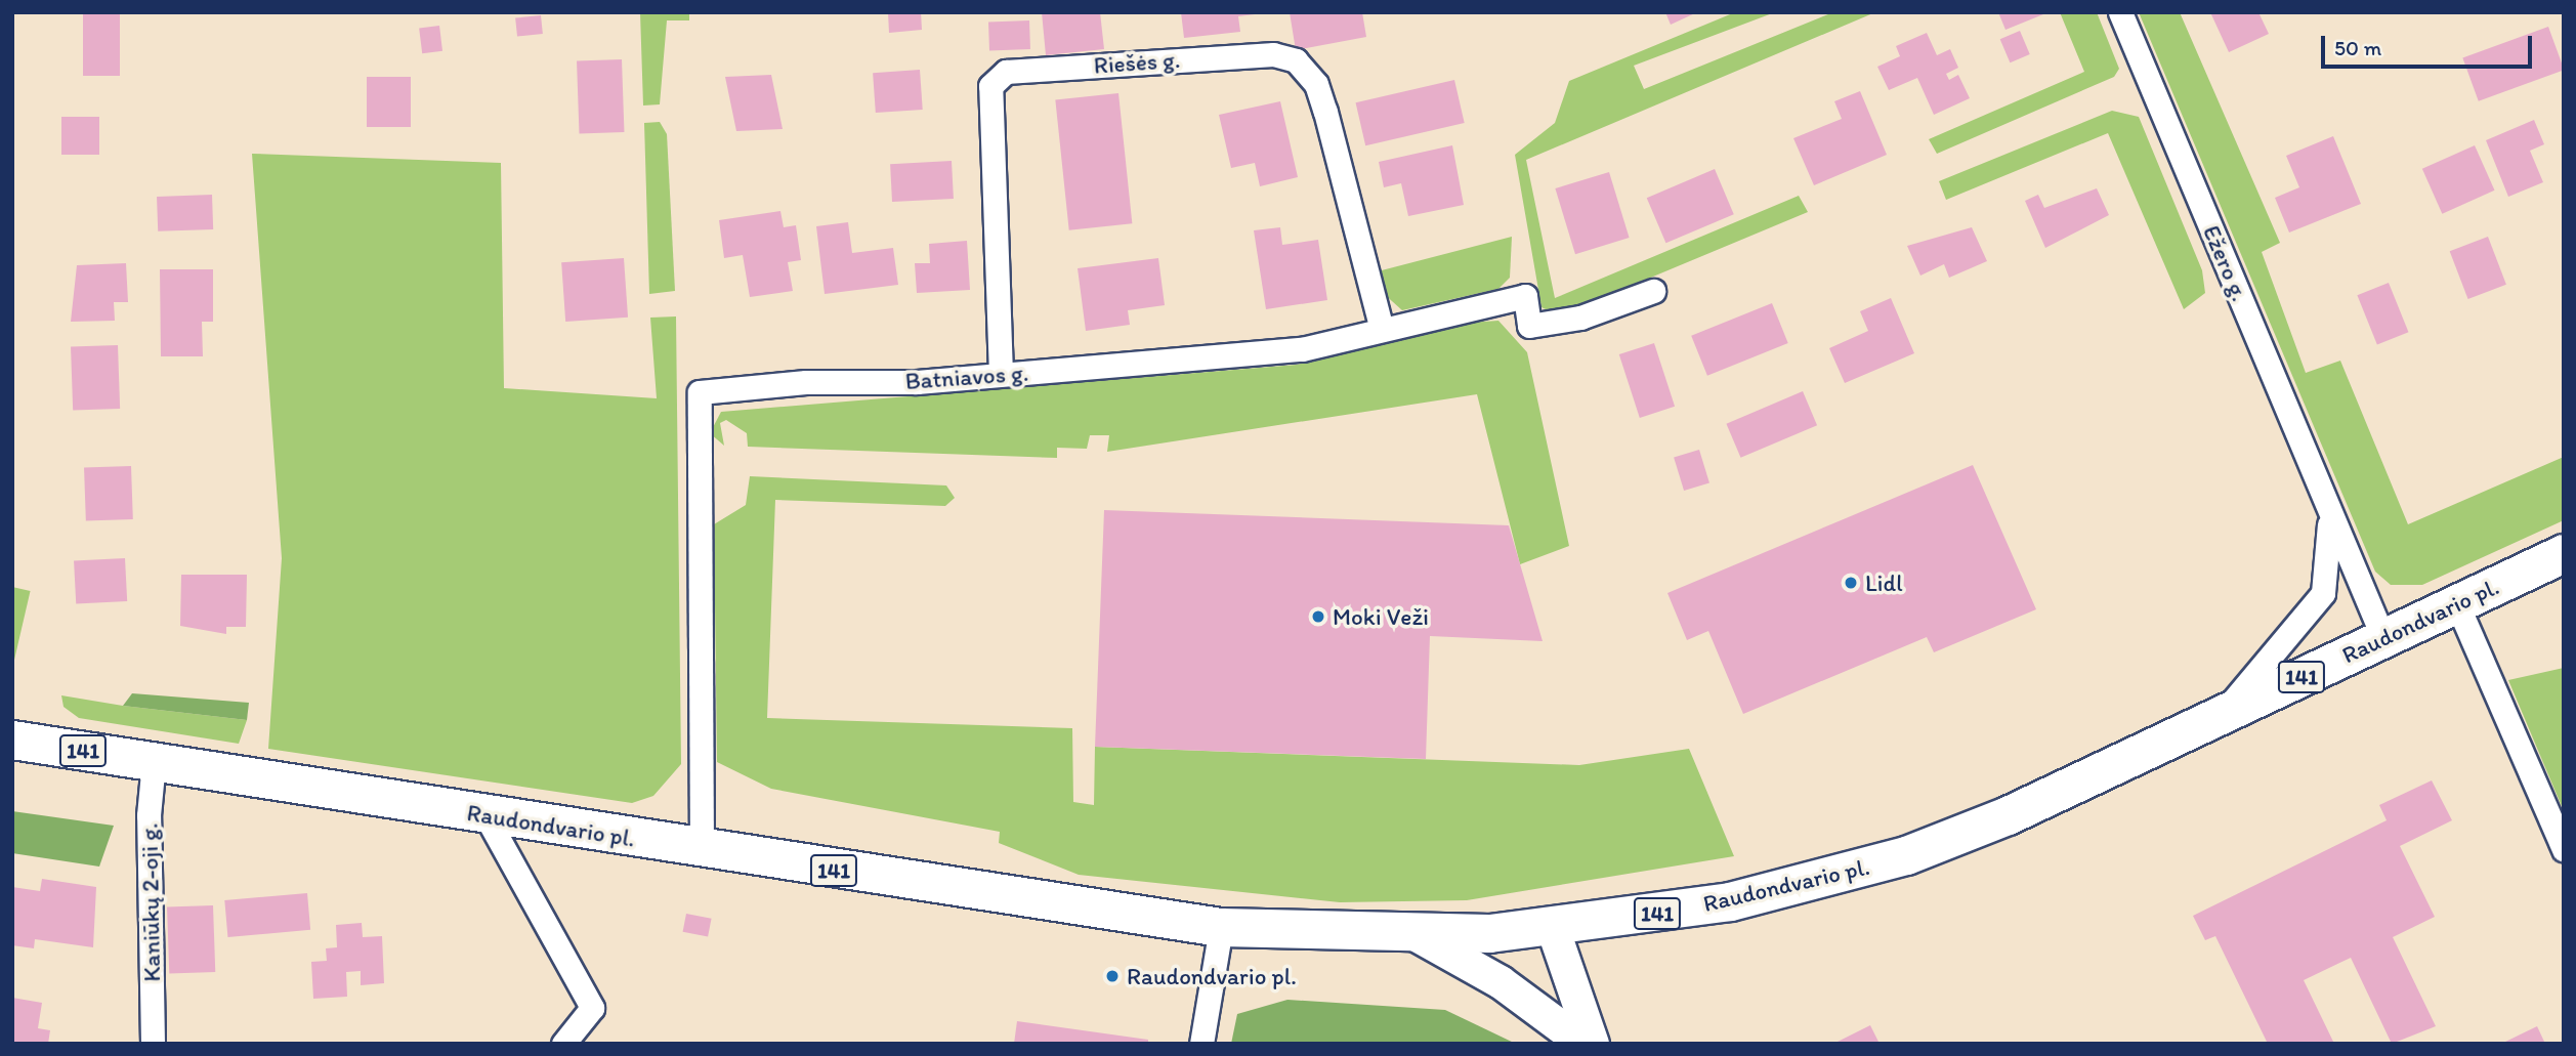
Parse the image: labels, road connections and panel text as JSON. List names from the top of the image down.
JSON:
{
  "streets": {
    "main road": ["Raudondvario pl.", "141"],
    "street": [
      "Riešės g.",
      "Ežero g.",
      "Batniavos g.",
      "Kaniūkų 2-oji g."
    ]
  },
  "crossings": [
    ["Riešės g.", "Batniavos g."],
    ["Ežero g.", "Raudondvario pl."],
    ["Batniavos g.", "Raudondvario pl."],
    ["Raudondvario pl.", "Kaniūkų 2-oji g."]
  ],
  "places": ["Lidl", "Moki Veži", "Raudondvario pl."],
  "scale_bar": "50 m"
}
